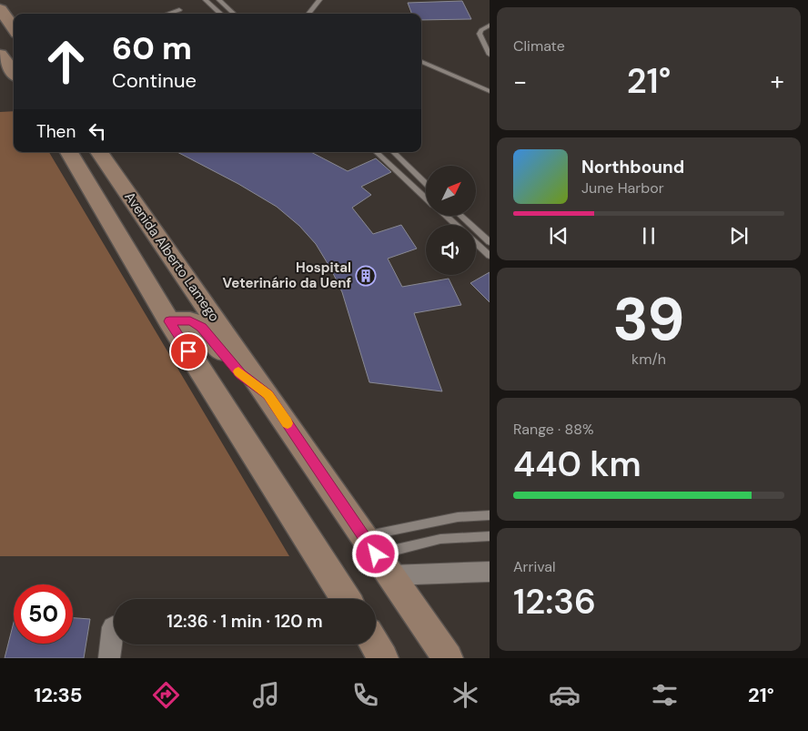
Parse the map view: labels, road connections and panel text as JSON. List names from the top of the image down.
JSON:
{
  "streets": {
    "main road": ["Avenida Alberto Lamego"]
  },
  "places": {
    "building": ["Hospital Veterinário da Uenf"]
  },
  "north": "top right",
  "page": {
    "tile": [
      "Climate",
      ["39", "km/h"],
      ["Range · 88%", "440 km"],
      ["Arrival", "12:36"]
    ],
    "turn": ["60 m", "Continue"],
    "heat": ["−", "21°", "+"],
    "then": "Then",
    "song": ["Northbound", "June Harbor"],
    "limit": "50",
    "trip": "12:36 · 1 min · 120 m",
    "tabs": ["12:35", "21°"]
  }
}
